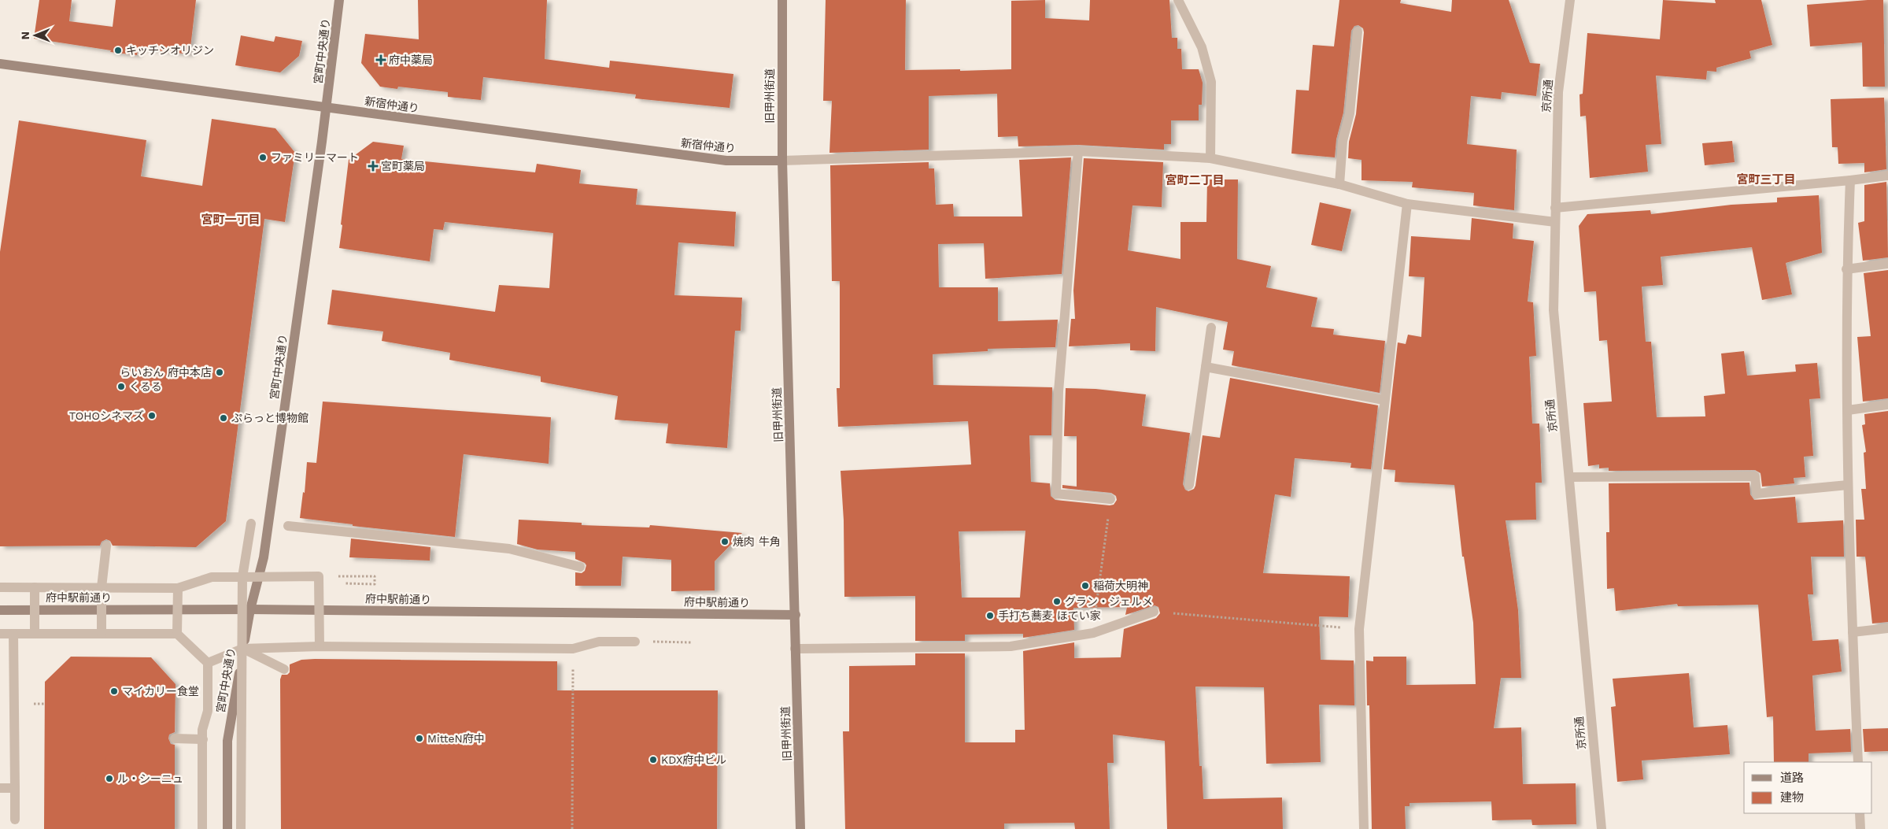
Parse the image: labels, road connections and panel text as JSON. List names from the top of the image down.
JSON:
{
  "streets": {
    "street": [
      "宮町中央通り",
      "旧甲州街道",
      "京所通",
      "新宿仲通り",
      "府中駅前通り"
    ]
  },
  "crossings": [
    ["宮町中央通り", "新宿仲通り"],
    ["宮町中央通り", "府中駅前通り"],
    ["旧甲州街道", "新宿仲通り"],
    ["旧甲州街道", "府中駅前通り"]
  ],
  "districts": ["宮町三丁目", "宮町二丁目", "宮町一丁目"],
  "places": {
    "other": [
      "キッチンオリジン",
      "ファミリーマート",
      "らいおん 府中本店",
      "くるる",
      "TOHOシネマズ",
      "ぷらっと博物館",
      "焼肉 牛角",
      "稲荷大明神",
      "グラン・ジェルメ",
      "手打ち蕎麦 ほてい家",
      "マイカリー食堂",
      "MitteN府中",
      "KDX府中ビル",
      "ル・シーニュ"
    ],
    "health": ["府中薬局", "宮町薬局"]
  },
  "legend": ["道路", "建物"],
  "north": "left"
}
